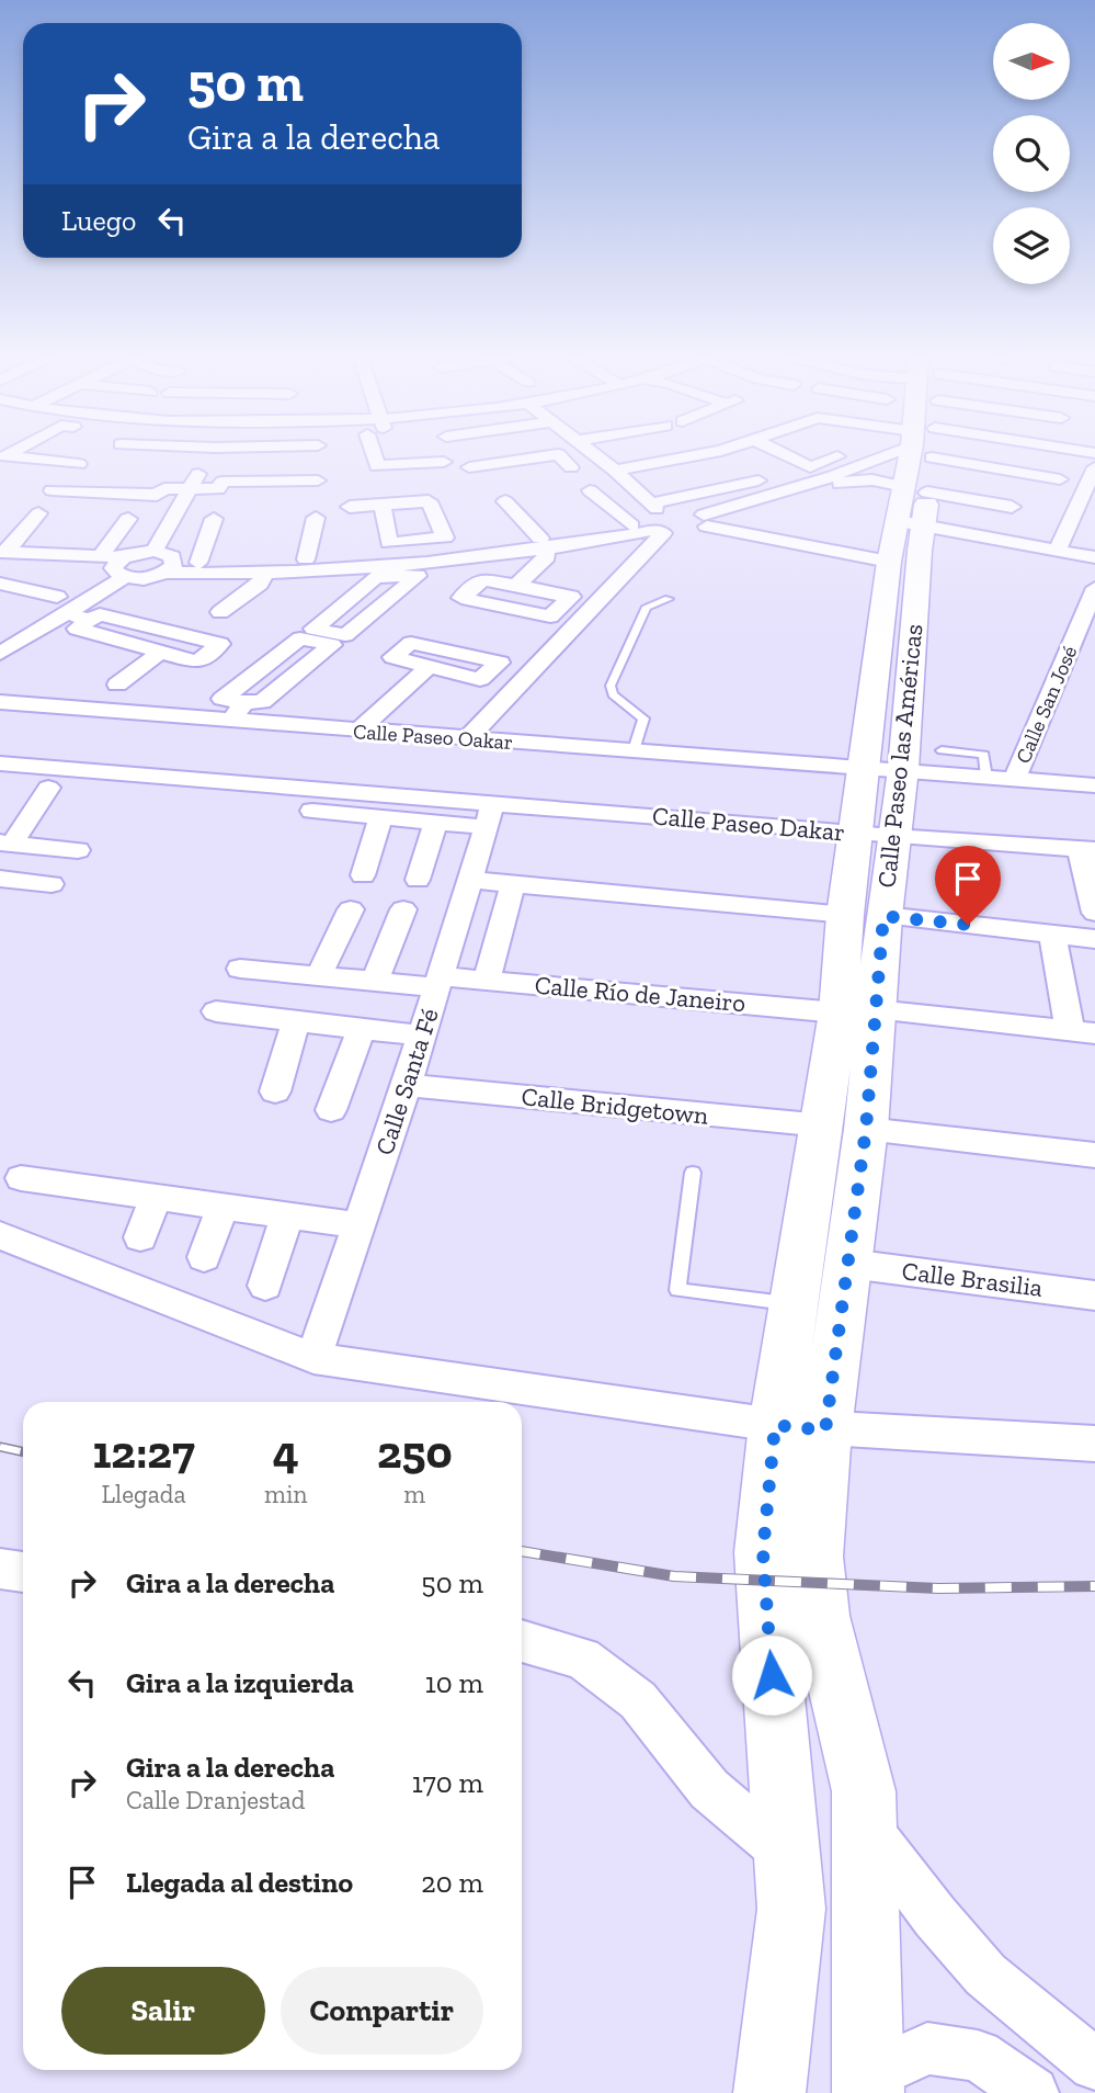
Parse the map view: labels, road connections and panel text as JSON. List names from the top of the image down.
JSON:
{
  "streets": {
    "street": [
      "Calle San José",
      "Calle Paseo Oakar",
      "Calle Paseo las Américas",
      "Calle Paseo Dakar",
      "Calle Río de Janeiro",
      "Calle Santa Fé",
      "Calle Bridgetown",
      "Calle Brasilia"
    ]
  },
  "crossings": [
    ["Calle Paseo Oakar", "Calle Paseo las Américas"],
    ["Calle Paseo las Américas", "Calle Paseo Dakar"],
    ["Calle Paseo las Américas", "Calle Río de Janeiro"],
    ["Calle Paseo las Américas", "Calle Bridgetown"],
    ["Calle Paseo las Américas", "Calle Brasilia"],
    ["Calle Paseo Dakar", "Calle Santa Fé"],
    ["Calle Río de Janeiro", "Calle Santa Fé"],
    ["Calle Santa Fé", "Calle Bridgetown"]
  ],
  "north": "right",
  "page": {
    "turn": ["50 m", "Gira a la derecha"],
    "then": "Luego",
    "eta": [
      "12:27",
      "Llegada",
      "4",
      "min",
      "250",
      "m"
    ],
    "list": [
      {
        "name": "Gira a la derecha",
        "value": "50 m"
      },
      {
        "name": "Gira a la izquierda",
        "value": "10 m"
      },
      {
        "name": "Gira a la derecha",
        "note": "Calle Dranjestad",
        "value": "170 m"
      },
      {
        "name": "Llegada al destino",
        "value": "20 m"
      }
    ],
    "buttons": ["Salir", "Compartir"]
  }
}
